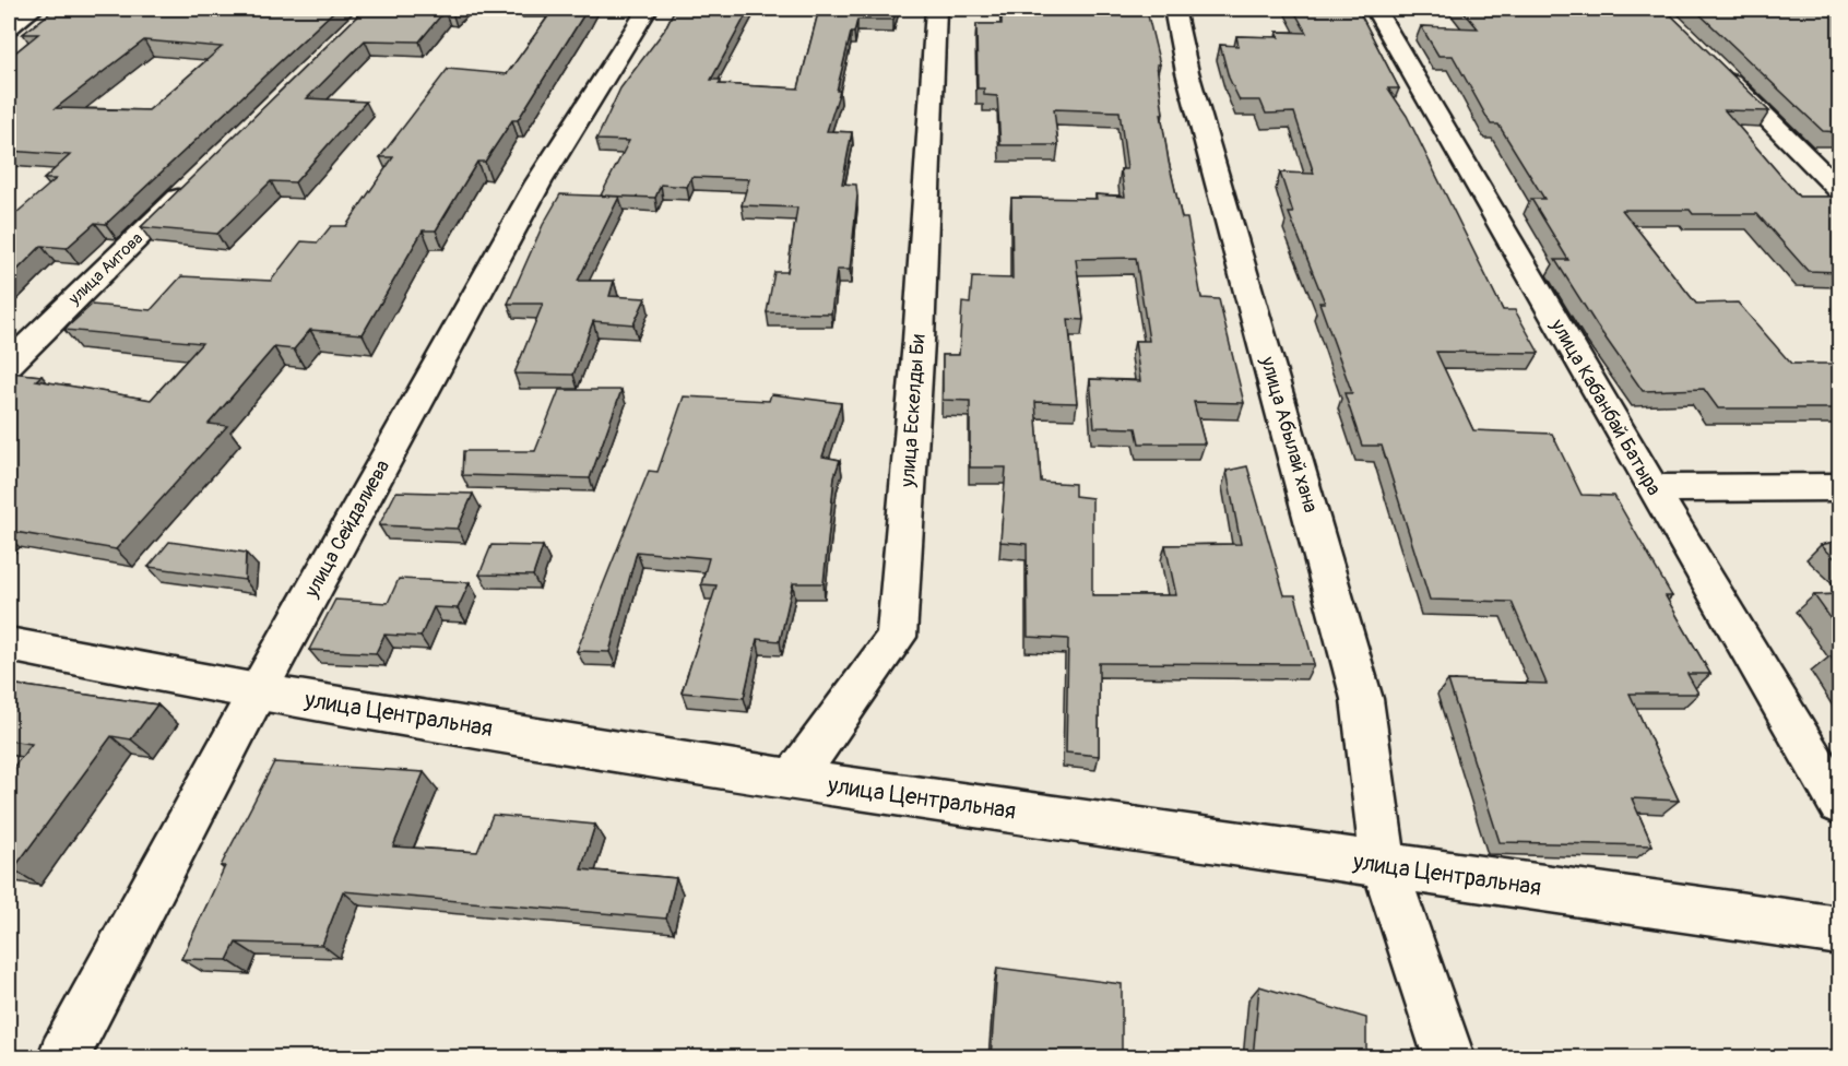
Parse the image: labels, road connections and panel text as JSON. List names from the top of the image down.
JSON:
{
  "streets": {
    "street": [
      "улица Аитова",
      "улица Кабанбай Батыра",
      "улица Ескелды Би",
      "улица Абылай хана",
      "улица Сейдалиева",
      "улица Центральная"
    ]
  },
  "crossings": [
    ["улица Ескелды Би", "улица Центральная"],
    ["улица Абылай хана", "улица Центральная"],
    ["улица Сейдалиева", "улица Центральная"]
  ]
}
